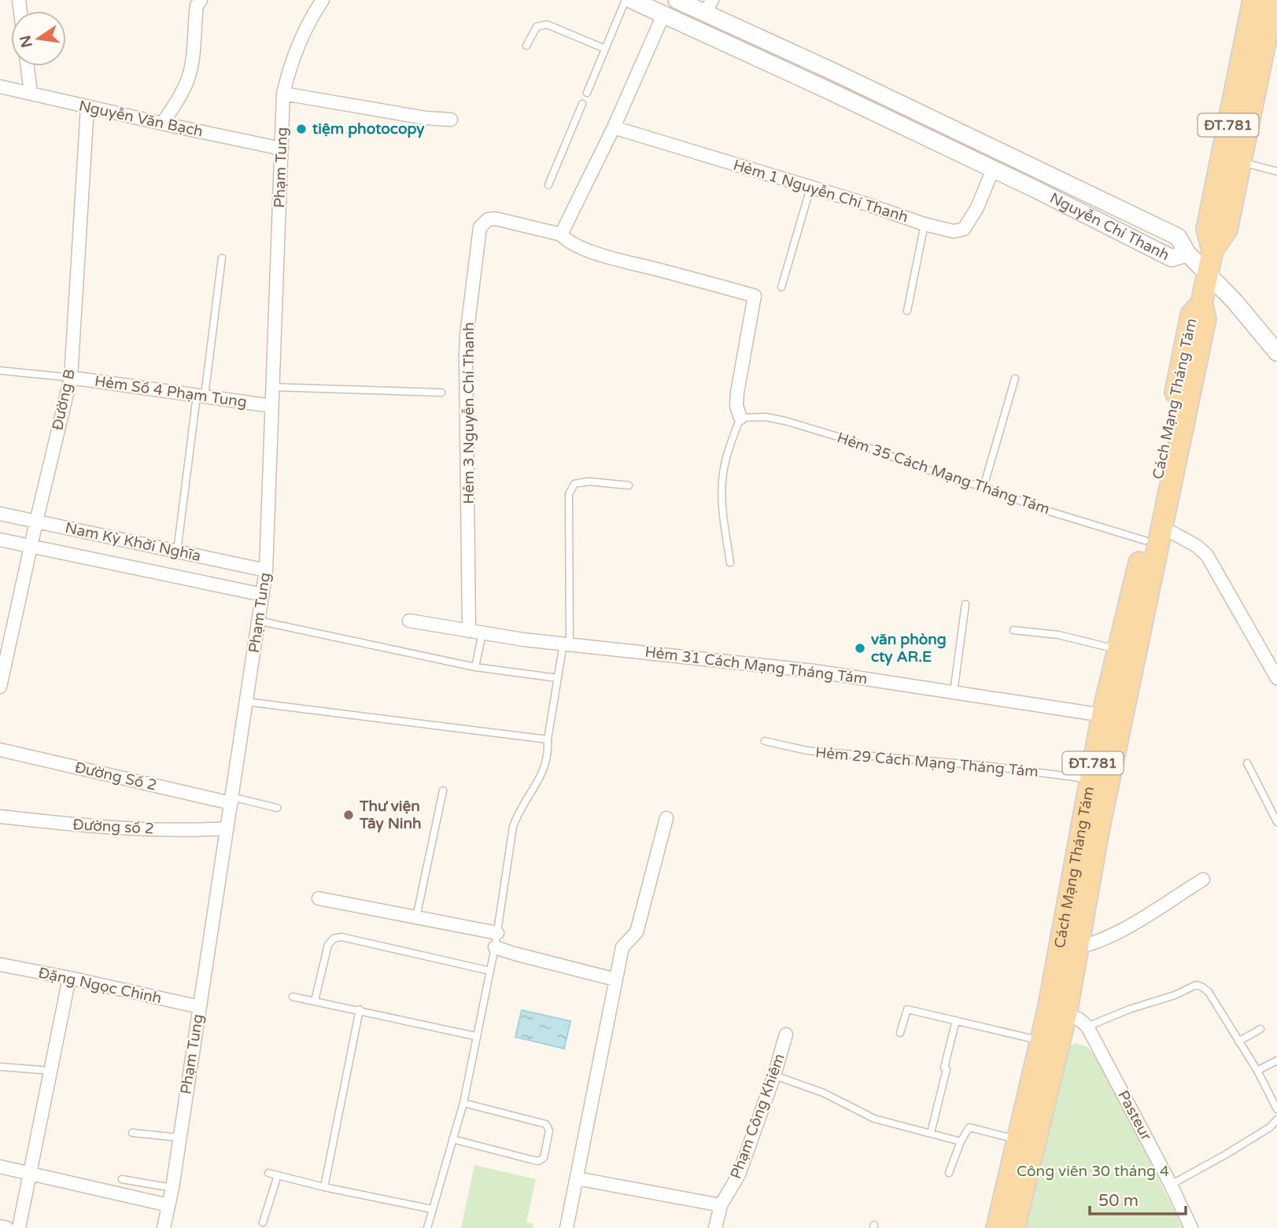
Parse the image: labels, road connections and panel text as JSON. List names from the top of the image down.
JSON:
{
  "streets": {
    "main road": ["ĐT.781", "Cách Mạng Tháng Tám"],
    "street": [
      "Nguyễn Văn Bạch",
      "Phạm Tung",
      "Hẻm 1 Nguyễn Chí Thanh",
      "Nguyễn Chí Thanh",
      "Hẻm Số 4 Phạm Tung",
      "Đường B",
      "Hẻm 3 Nguyễn Chí Thanh",
      "Nam Kỳ Khởi Nghĩa",
      "Hẻm 31 Cách Mạng Tháng Tám",
      "Đường Số 2",
      "Đường số 2",
      "Đặng Ngọc Chinh",
      "Pasteur",
      "Phạm Công Khiêm"
    ],
    "lane": ["Hẻm 35 Cách Mạng Tháng Tám", "Hẻm 29 Cách Mạng Tháng Tám"]
  },
  "crossings": [
    ["Nguyễn Văn Bạch", "Phạm Tung"],
    ["Nguyễn Văn Bạch", "Đường B"],
    ["ĐT.781", "Cách Mạng Tháng Tám"],
    ["Phạm Tung", "Hẻm Số 4 Phạm Tung"],
    ["Phạm Tung", "Nam Kỳ Khởi Nghĩa"],
    ["Phạm Tung", "Đường Số 2"],
    ["Phạm Tung", "Đường số 2"],
    ["Phạm Tung", "Đặng Ngọc Chinh"],
    ["Hẻm 1 Nguyễn Chí Thanh", "Nguyễn Chí Thanh"],
    ["Hẻm Số 4 Phạm Tung", "Đường B"],
    ["Cách Mạng Tháng Tám", "Hẻm 35 Cách Mạng Tháng Tám"],
    ["Cách Mạng Tháng Tám", "Hẻm 31 Cách Mạng Tháng Tám"],
    ["Cách Mạng Tháng Tám", "Hẻm 29 Cách Mạng Tháng Tám"],
    ["Đường B", "Nam Kỳ Khởi Nghĩa"],
    ["Hẻm 3 Nguyễn Chí Thanh", "Hẻm 31 Cách Mạng Tháng Tám"]
  ],
  "parks": ["Công viên 30 tháng 4"],
  "places": ["tiệm photocopy", "văn phòng cty AR.E", "Thư viện Tây Ninh"],
  "scale_bar": "50 m",
  "north": "left"
}
